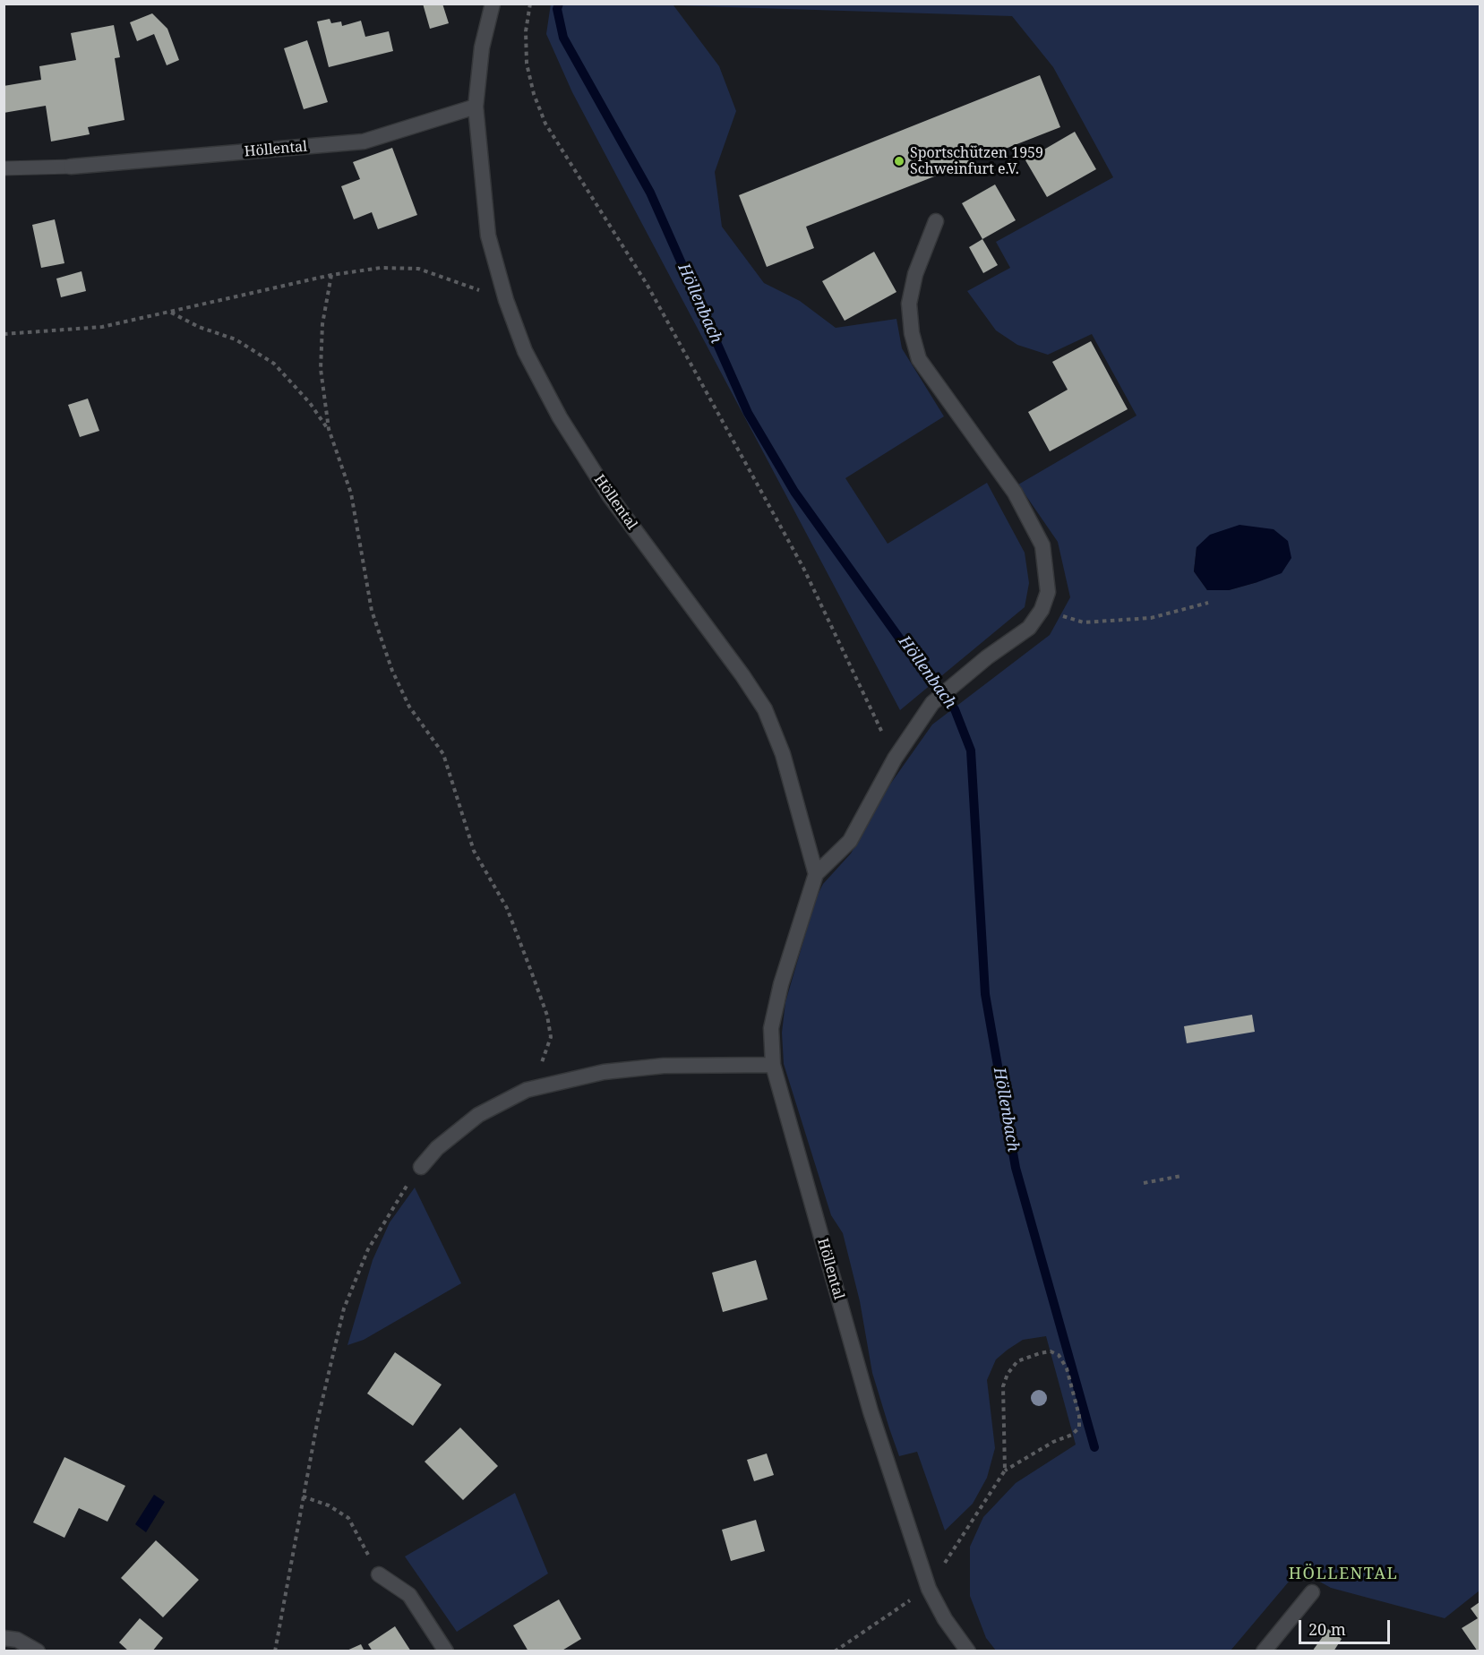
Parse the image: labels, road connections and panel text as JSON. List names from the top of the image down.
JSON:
{
  "streets": {
    "street": ["Höllental"]
  },
  "districts": ["HÖLLENTAL"],
  "water": ["Höllenbach"],
  "places": ["Sportschützen 1959 Schweinfurt e.V."],
  "scale_bar": "20 m"
}
